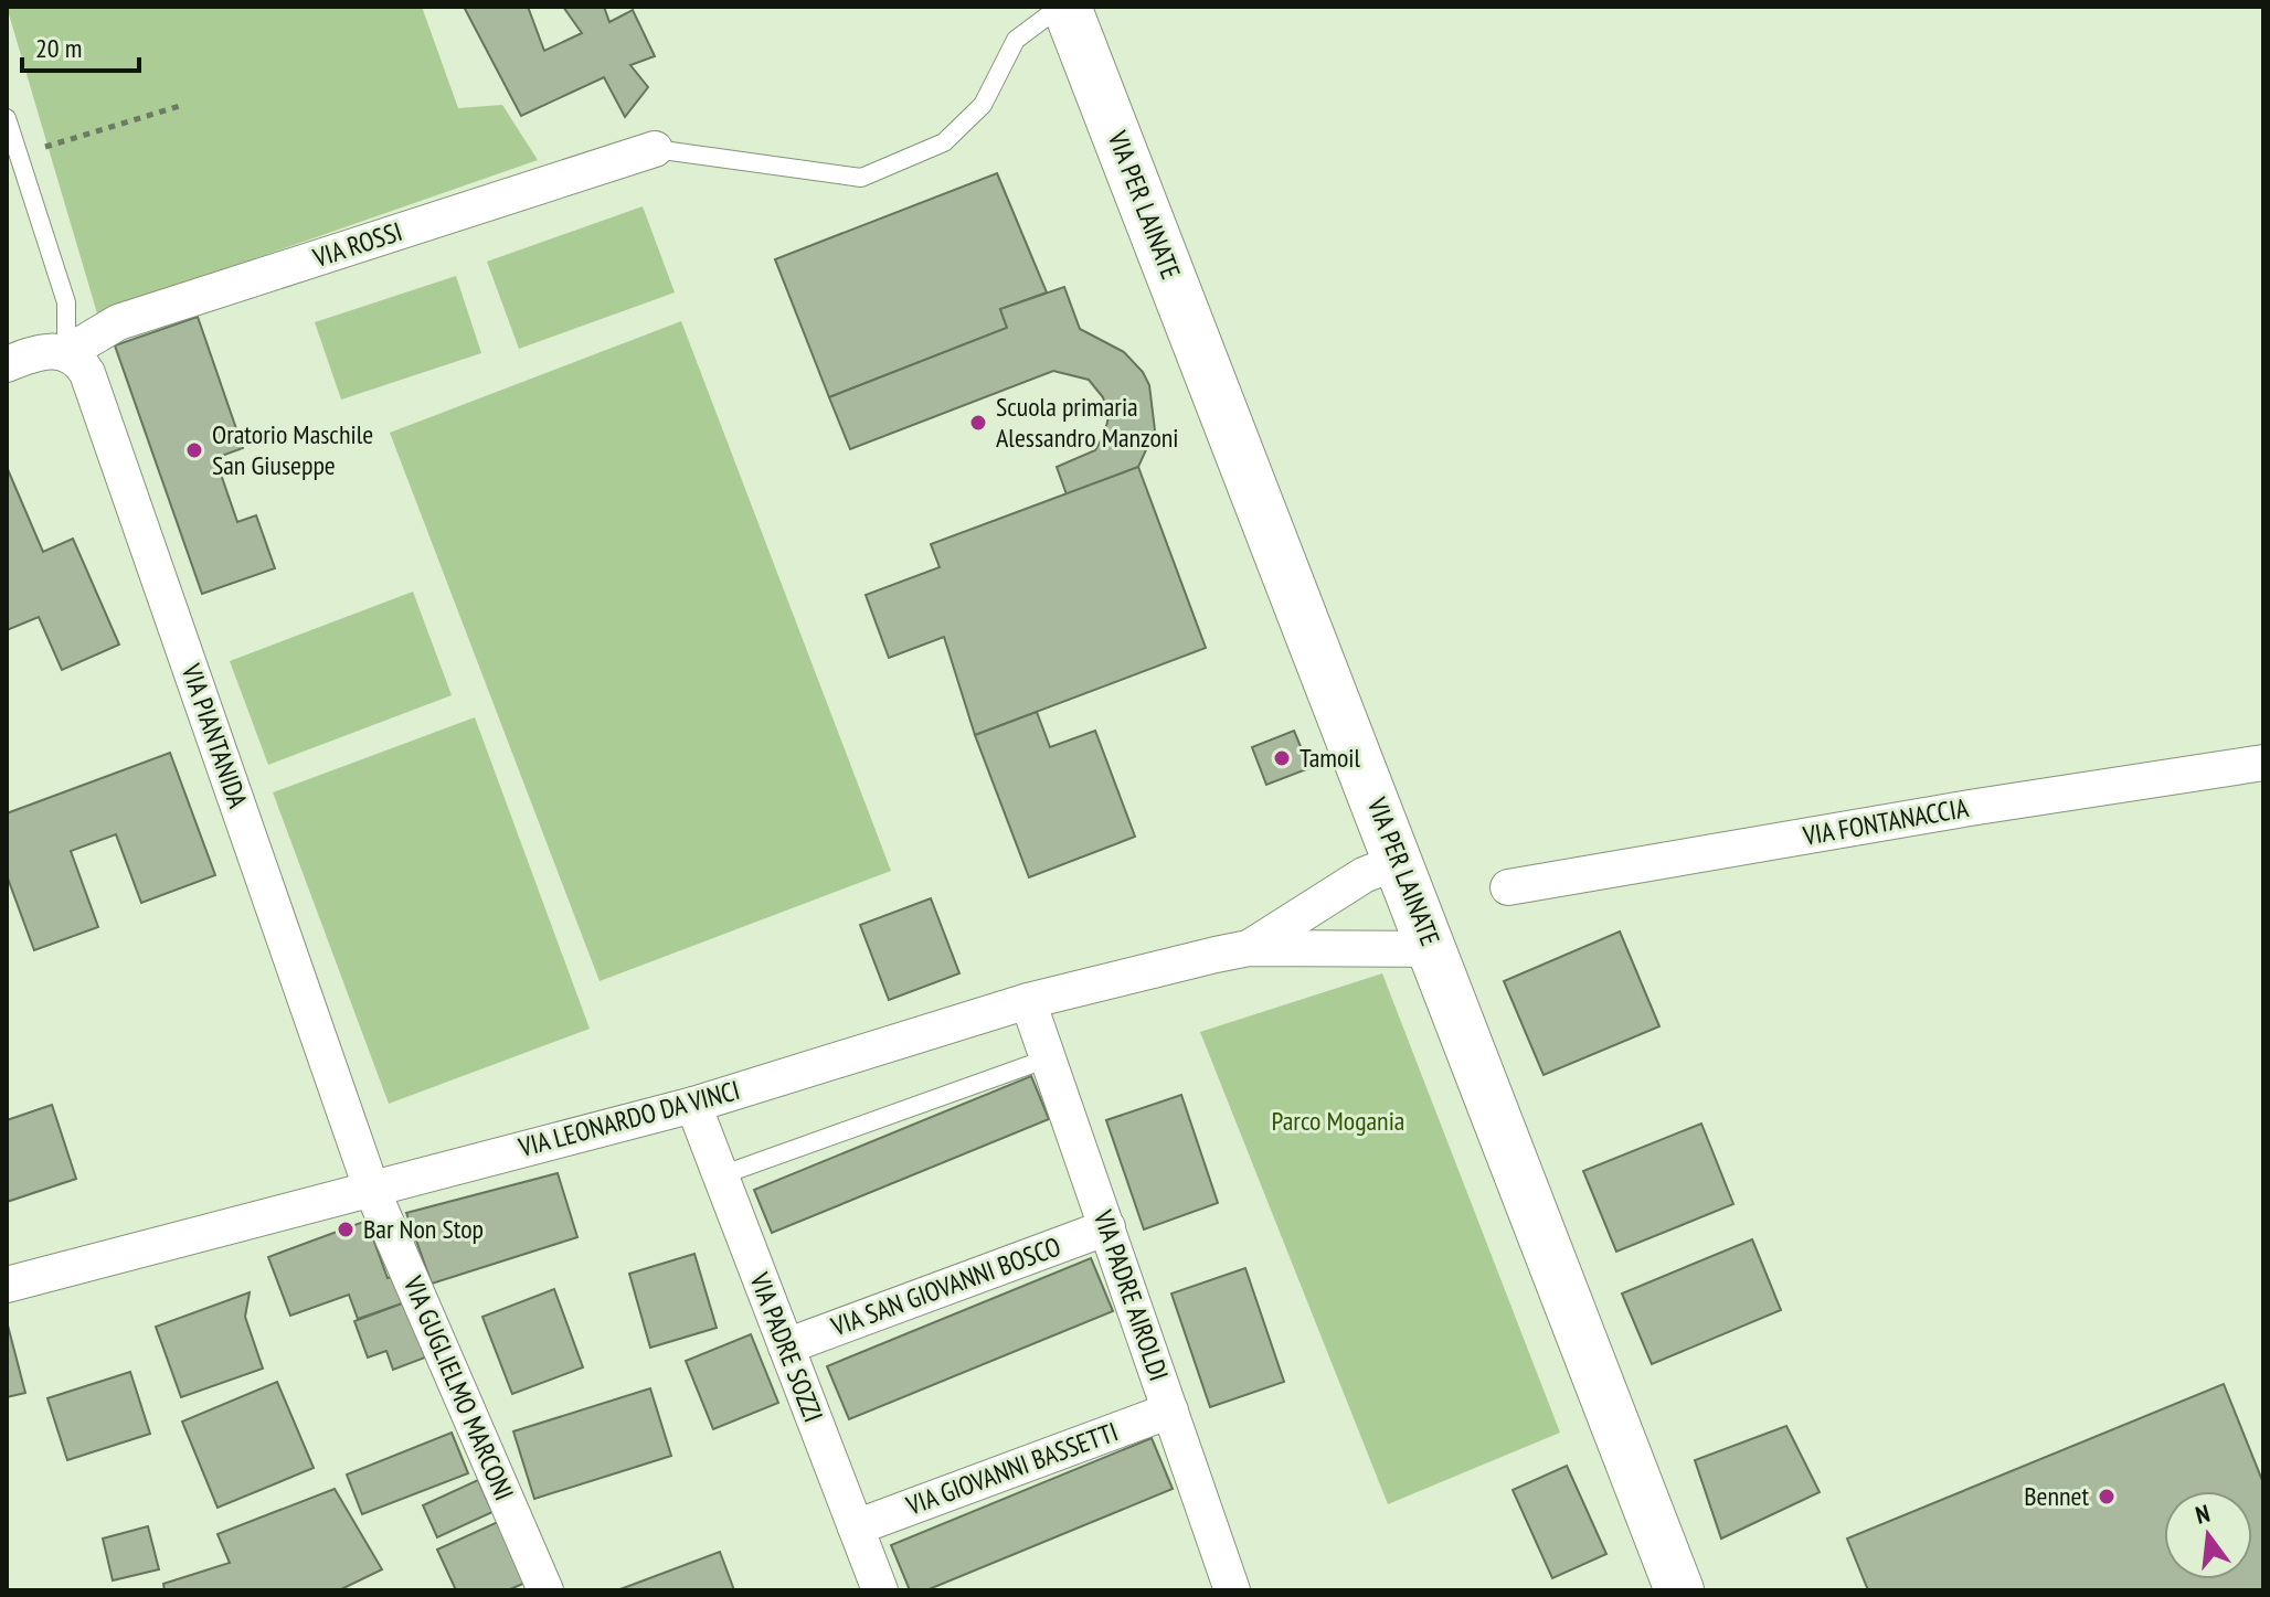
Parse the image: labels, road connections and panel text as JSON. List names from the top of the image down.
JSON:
{
  "streets": {
    "street": [
      "VIA PER LAINATE",
      "VIA ROSSI",
      "VIA PIANTANIDA",
      "VIA FONTANACCIA",
      "VIA LEONARDO DA VINCI",
      "VIA SAN GIOVANNI BOSCO",
      "VIA PADRE AIROLDI",
      "VIA PADRE SOZZI",
      "VIA GUGLIELMO MARCONI",
      "VIA GIOVANNI BASSETTI"
    ]
  },
  "crossings": [
    ["VIA ROSSI", "VIA PIANTANIDA"],
    ["VIA PIANTANIDA", "VIA LEONARDO DA VINCI"],
    ["VIA PIANTANIDA", "VIA GUGLIELMO MARCONI"],
    ["VIA LEONARDO DA VINCI", "VIA PADRE AIROLDI"],
    ["VIA LEONARDO DA VINCI", "VIA PADRE SOZZI"],
    ["VIA LEONARDO DA VINCI", "VIA GUGLIELMO MARCONI"],
    ["VIA SAN GIOVANNI BOSCO", "VIA PADRE AIROLDI"],
    ["VIA SAN GIOVANNI BOSCO", "VIA PADRE SOZZI"],
    ["VIA PADRE AIROLDI", "VIA GIOVANNI BASSETTI"],
    ["VIA PADRE SOZZI", "VIA GIOVANNI BASSETTI"]
  ],
  "parks": ["Parco Mogania"],
  "places": [
    "Scuola primaria Alessandro Manzoni",
    "Oratorio Maschile San Giuseppe",
    "Tamoil",
    "Bar Non Stop",
    "Bennet"
  ],
  "scale_bar": "20 m",
  "north": "top"
}
